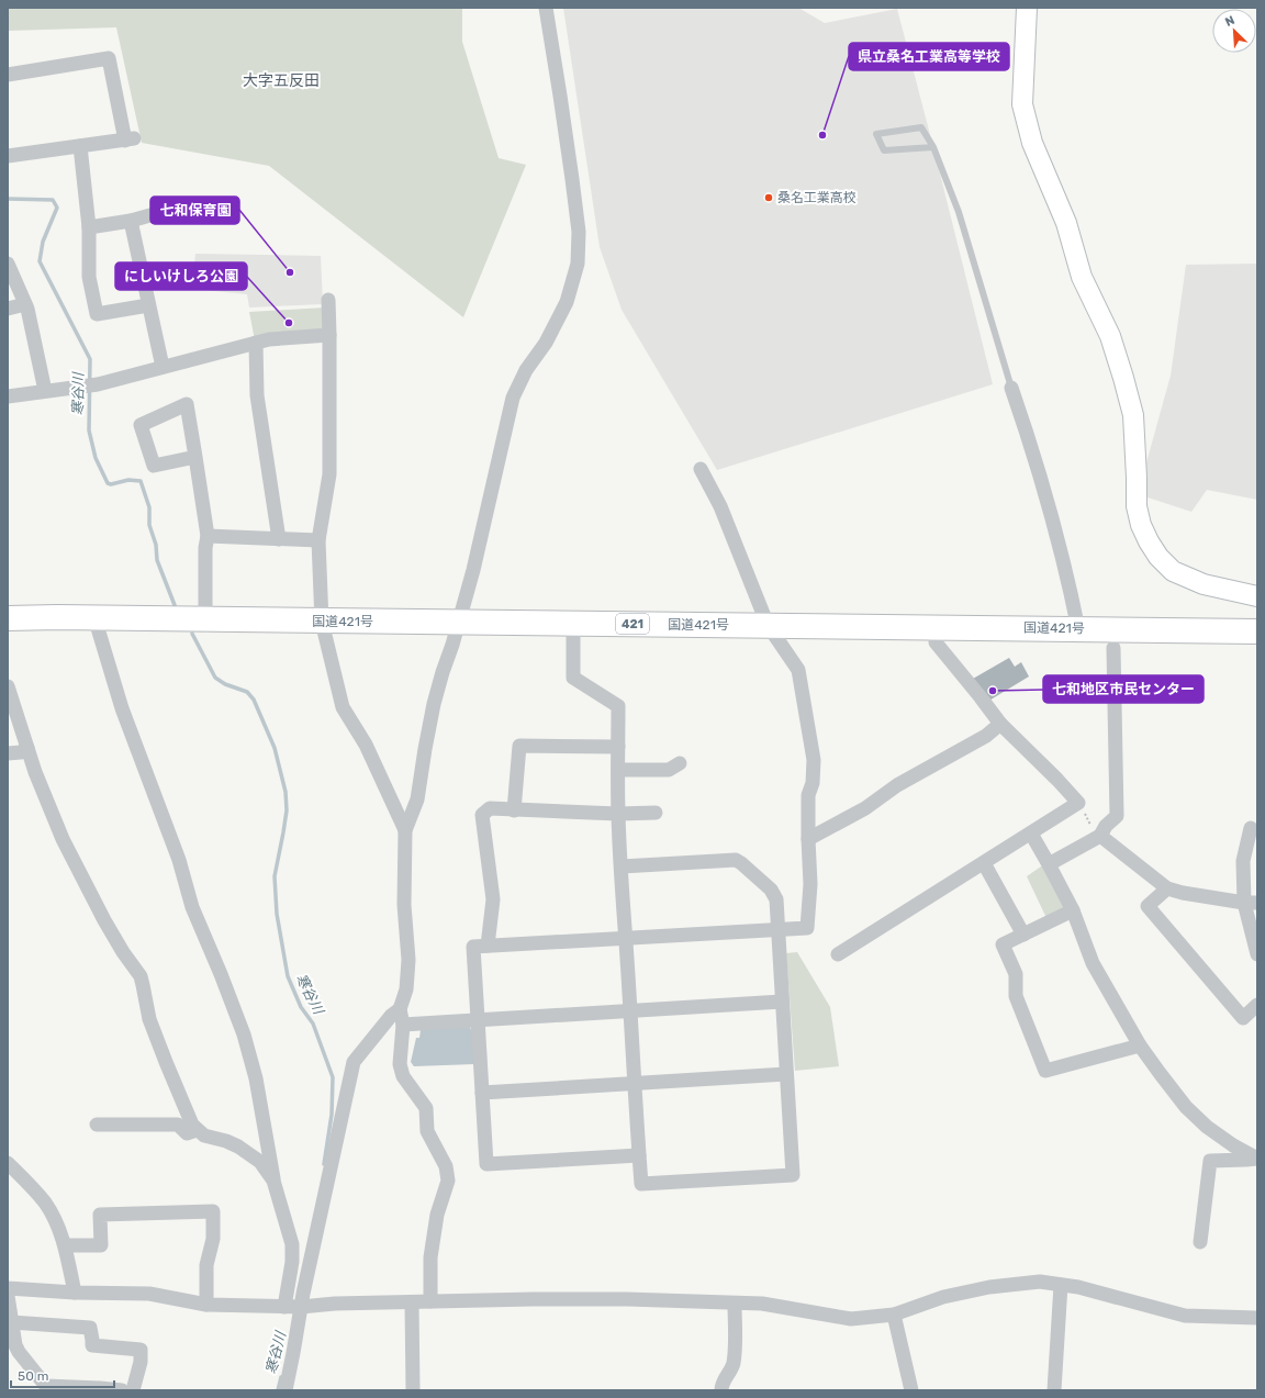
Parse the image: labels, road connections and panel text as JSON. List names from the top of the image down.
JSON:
{
  "streets": {
    "highway": ["国道421号", "421"]
  },
  "districts": ["大字五反田"],
  "water": ["寒谷川"],
  "places": [
    "県立桑名工業高等学校",
    "桑名工業高校",
    "七和保育園",
    "にしいけしろ公園",
    "七和地区市民センター"
  ],
  "scale_bar": "50 m",
  "north": "top left"
}
